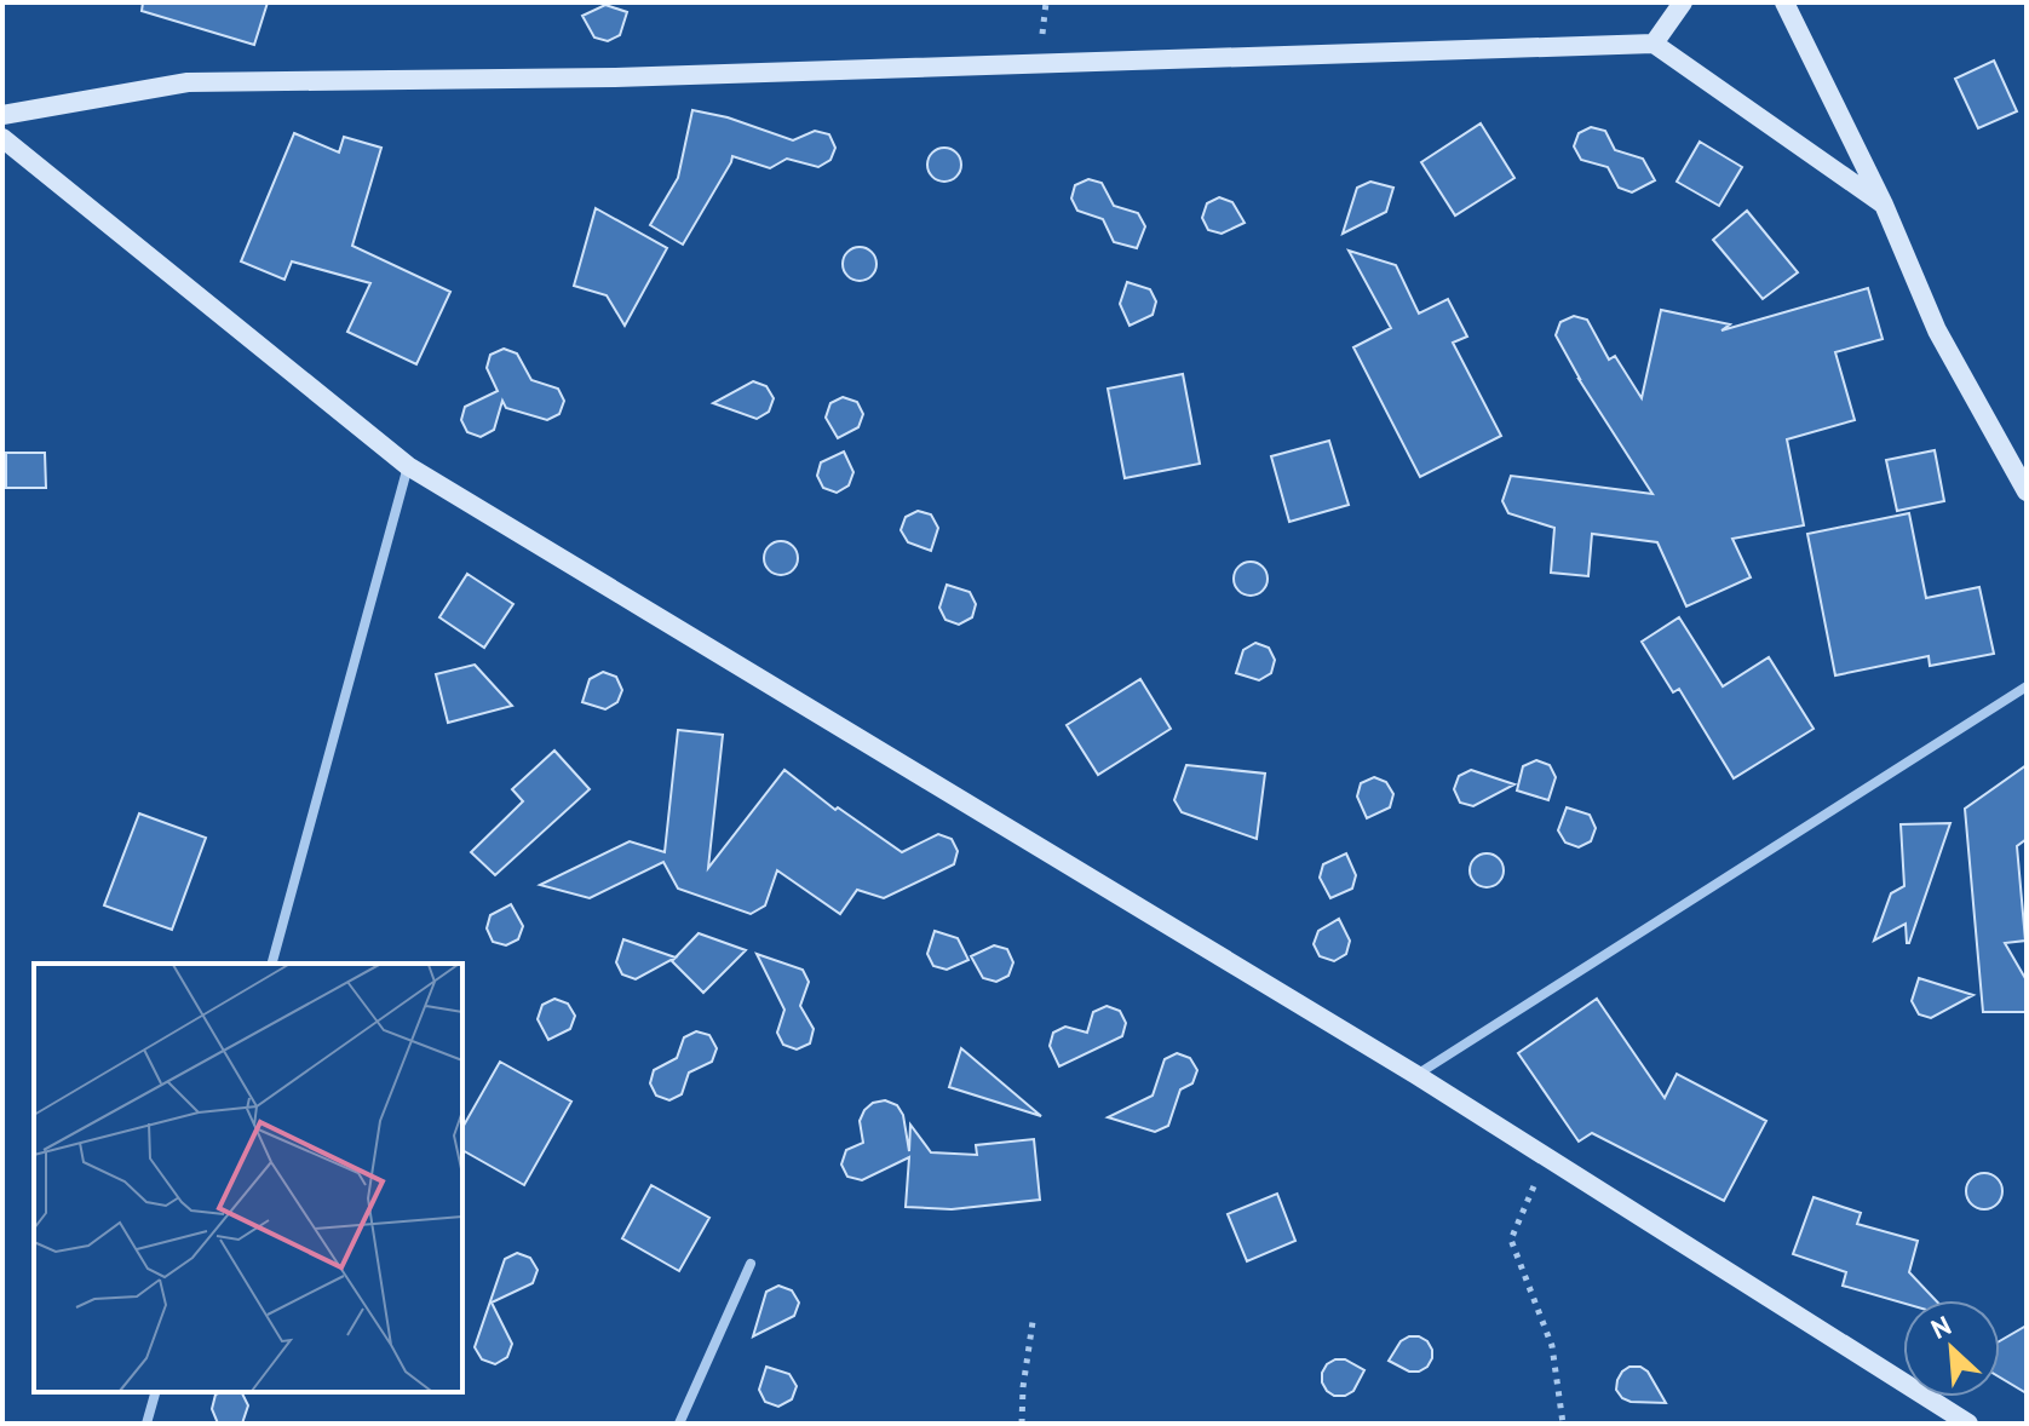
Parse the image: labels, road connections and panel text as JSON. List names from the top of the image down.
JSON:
{
  "north": "top left"
}
